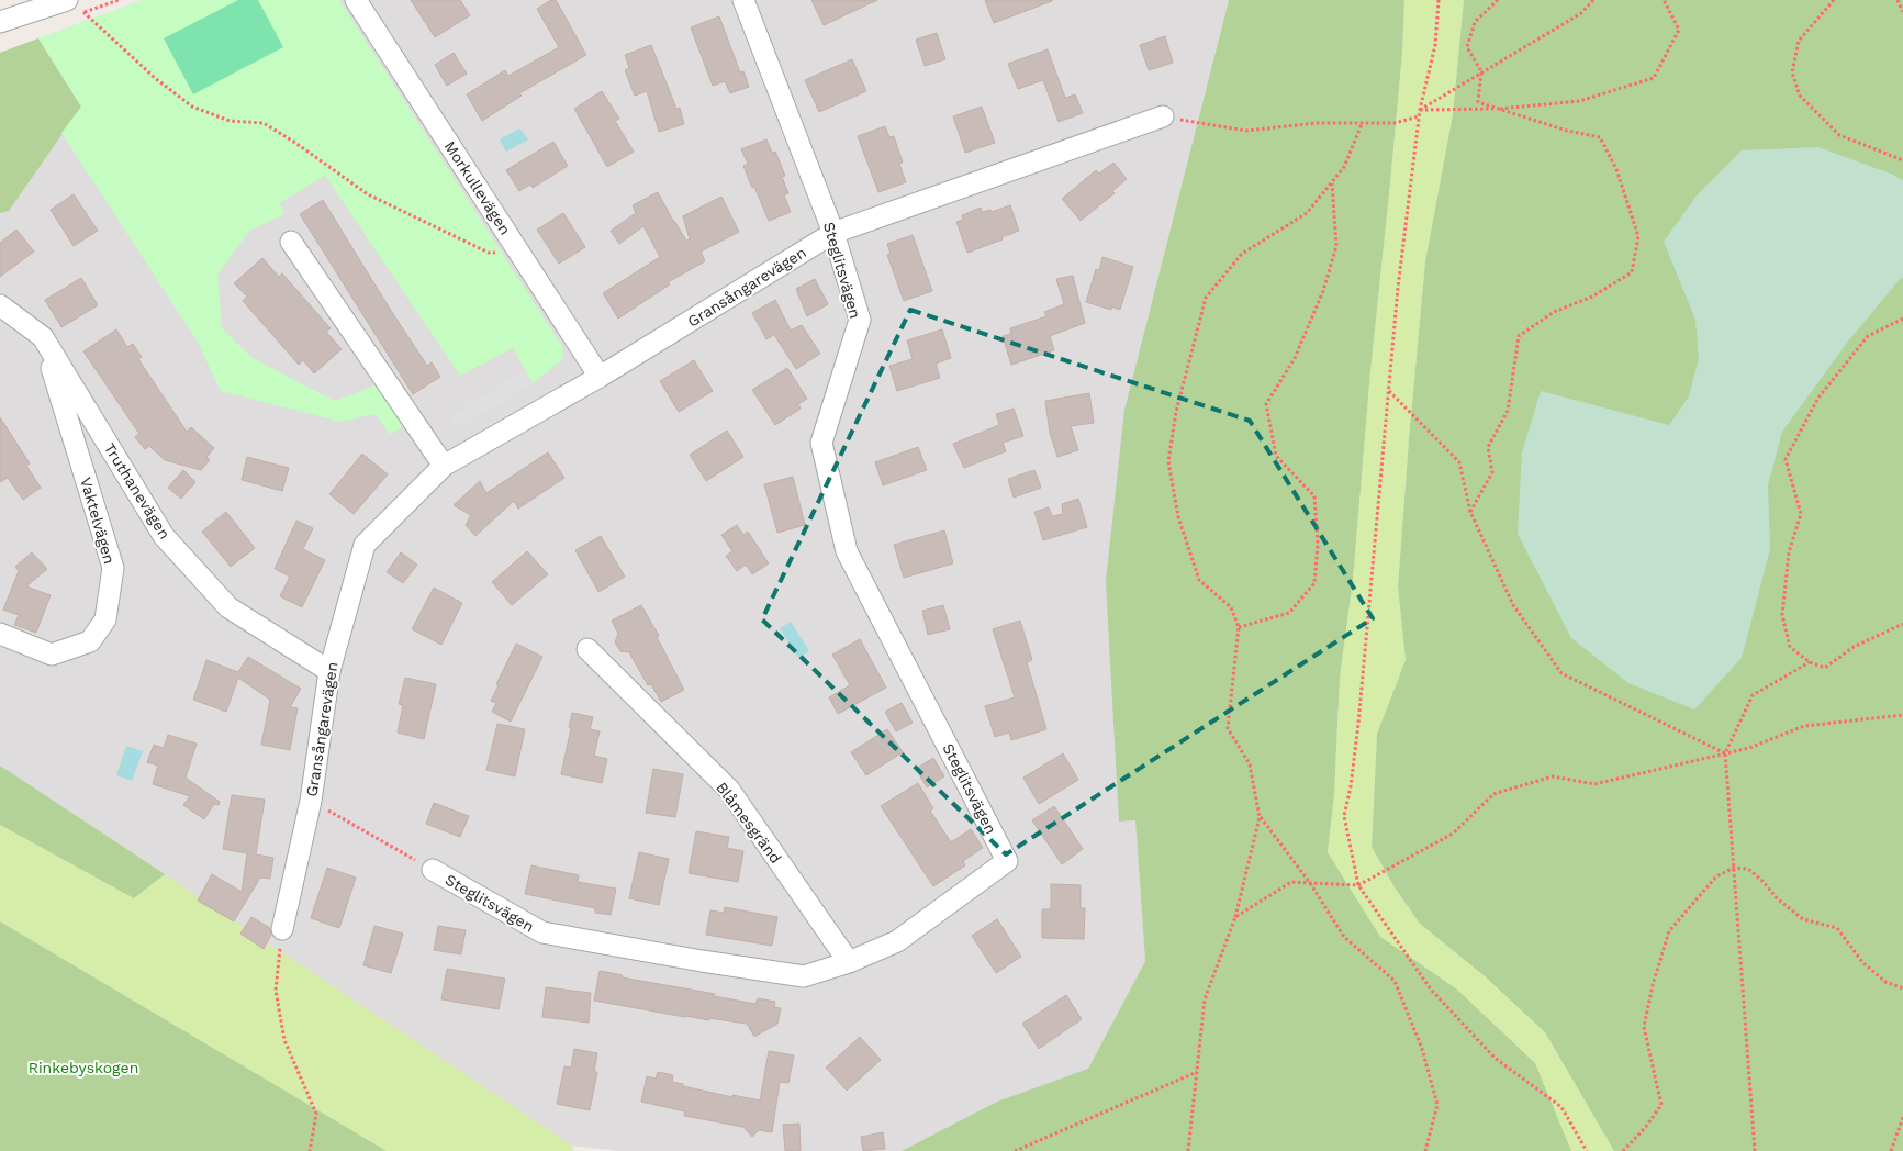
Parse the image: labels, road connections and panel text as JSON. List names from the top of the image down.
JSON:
{
  "streets": {
    "street": [
      "Morkullevägen",
      "Steglitsvägen",
      "Gransångarevägen",
      "Truthanevägen",
      "Vaktelvägen",
      "Blåmesgränd"
    ]
  },
  "crossings": [
    ["Morkullevägen", "Gransångarevägen"],
    ["Steglitsvägen", "Gransångarevägen"],
    ["Steglitsvägen", "Blåmesgränd"],
    ["Gransångarevägen", "Truthanevägen"],
    ["Truthanevägen", "Vaktelvägen"]
  ],
  "parks": ["Rinkebyskogen"]
}
